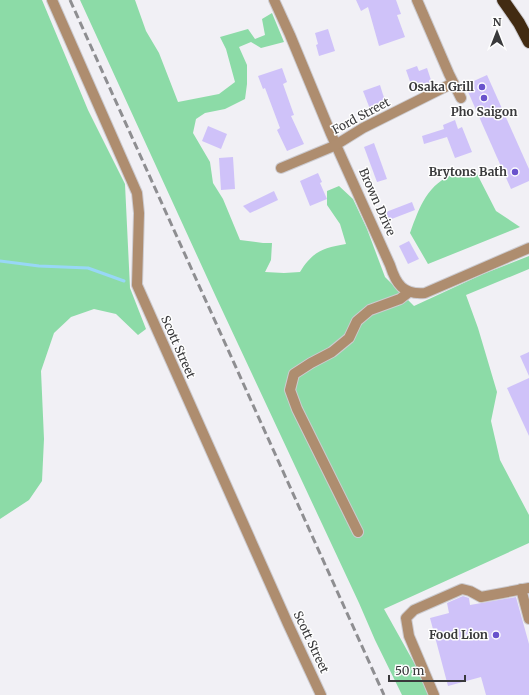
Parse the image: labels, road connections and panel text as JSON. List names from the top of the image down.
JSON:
{
  "streets": {
    "street": ["Ford Street", "Brown Drive", "Scott Street"]
  },
  "crossings": [
    ["Ford Street", "Brown Drive"]
  ],
  "places": [
    "Osaka Grill",
    "Pho Saigon",
    "Brytons Bath",
    "Food Lion"
  ],
  "scale_bar": "50 m",
  "north": "top"
}
